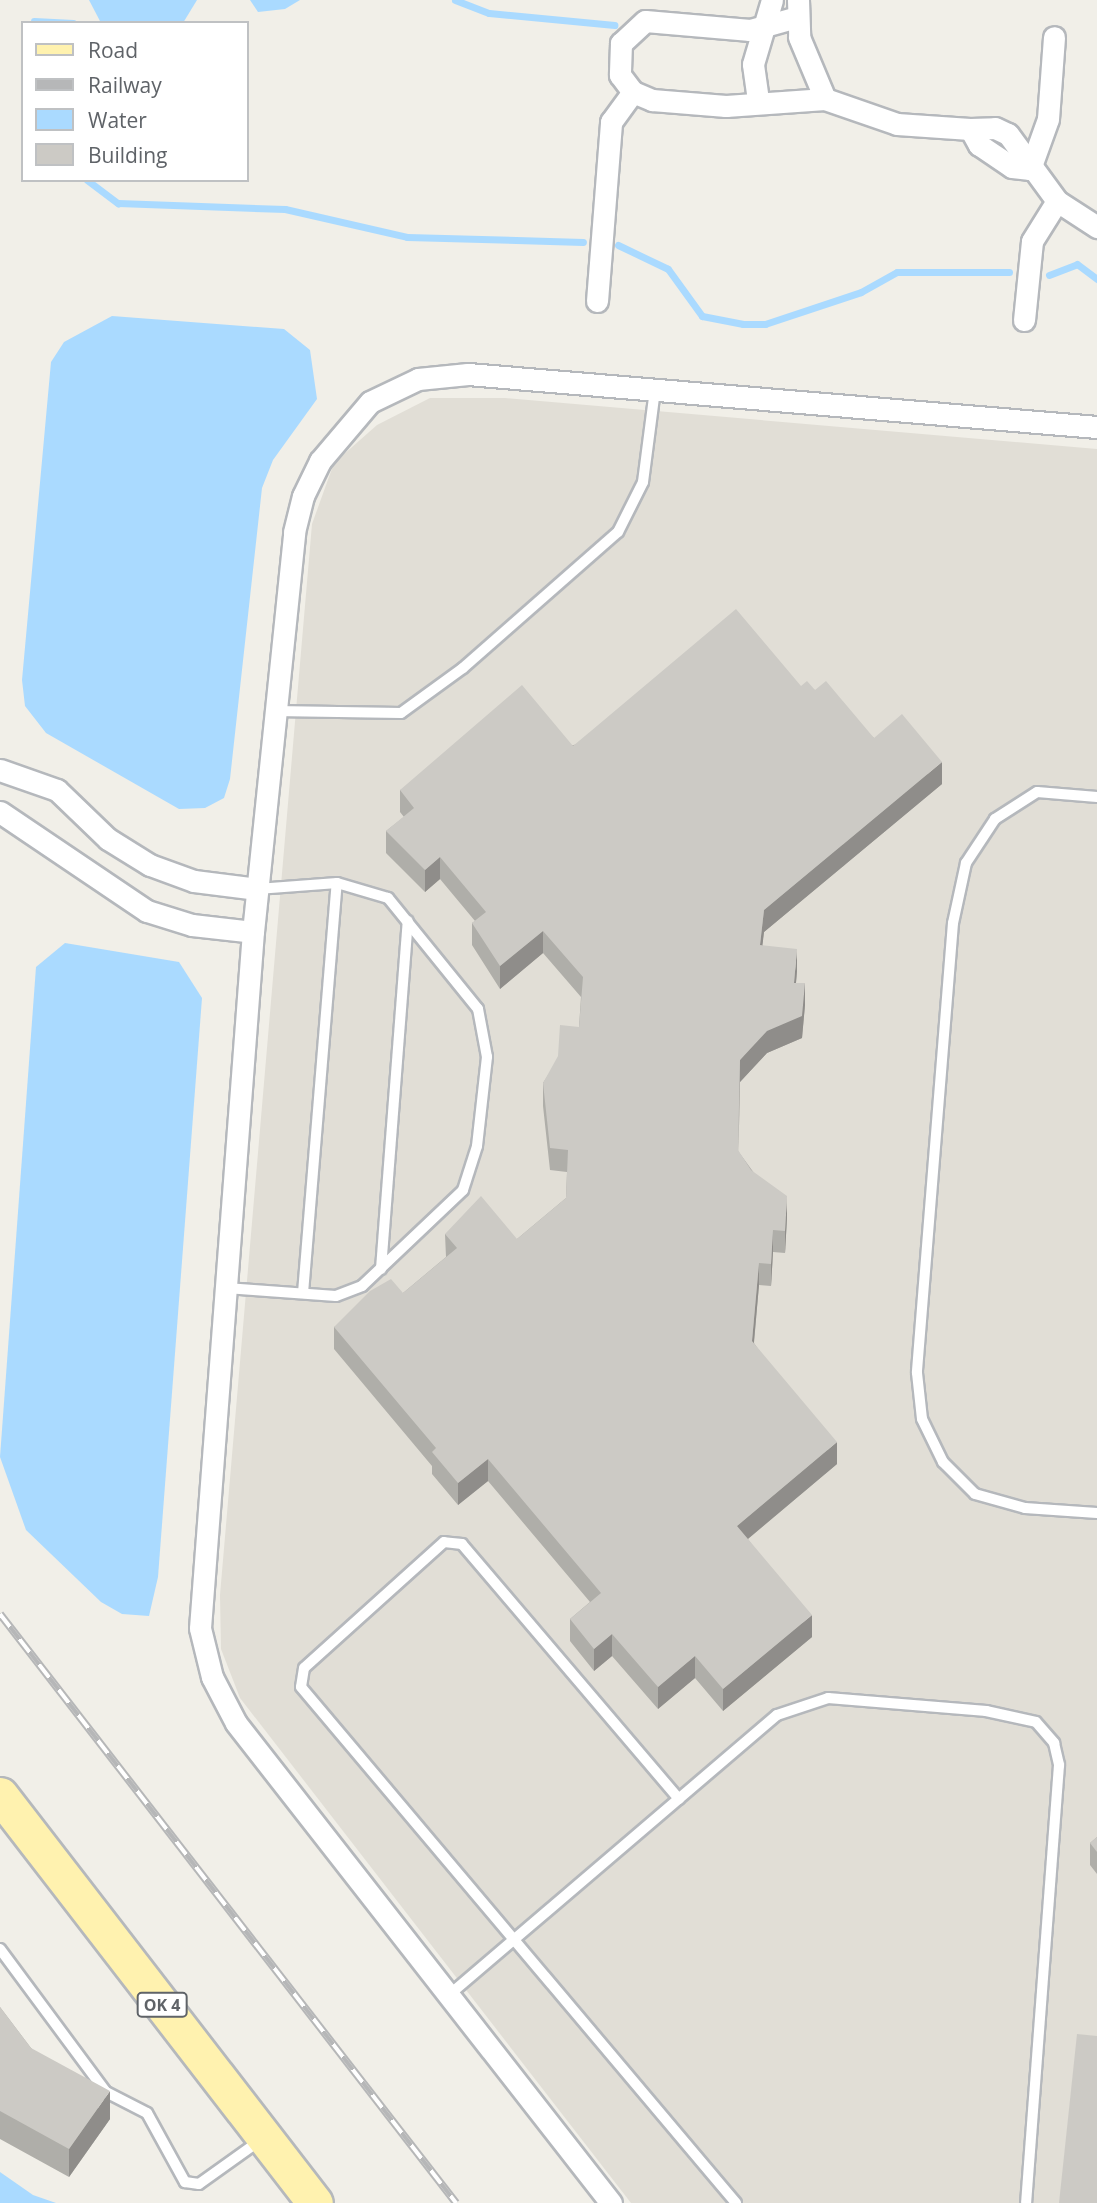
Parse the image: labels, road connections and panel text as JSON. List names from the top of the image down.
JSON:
{
  "streets": {
    "main road": ["OK 4"]
  },
  "legend": [
    "Road",
    "Railway",
    "Water",
    "Building"
  ]
}
